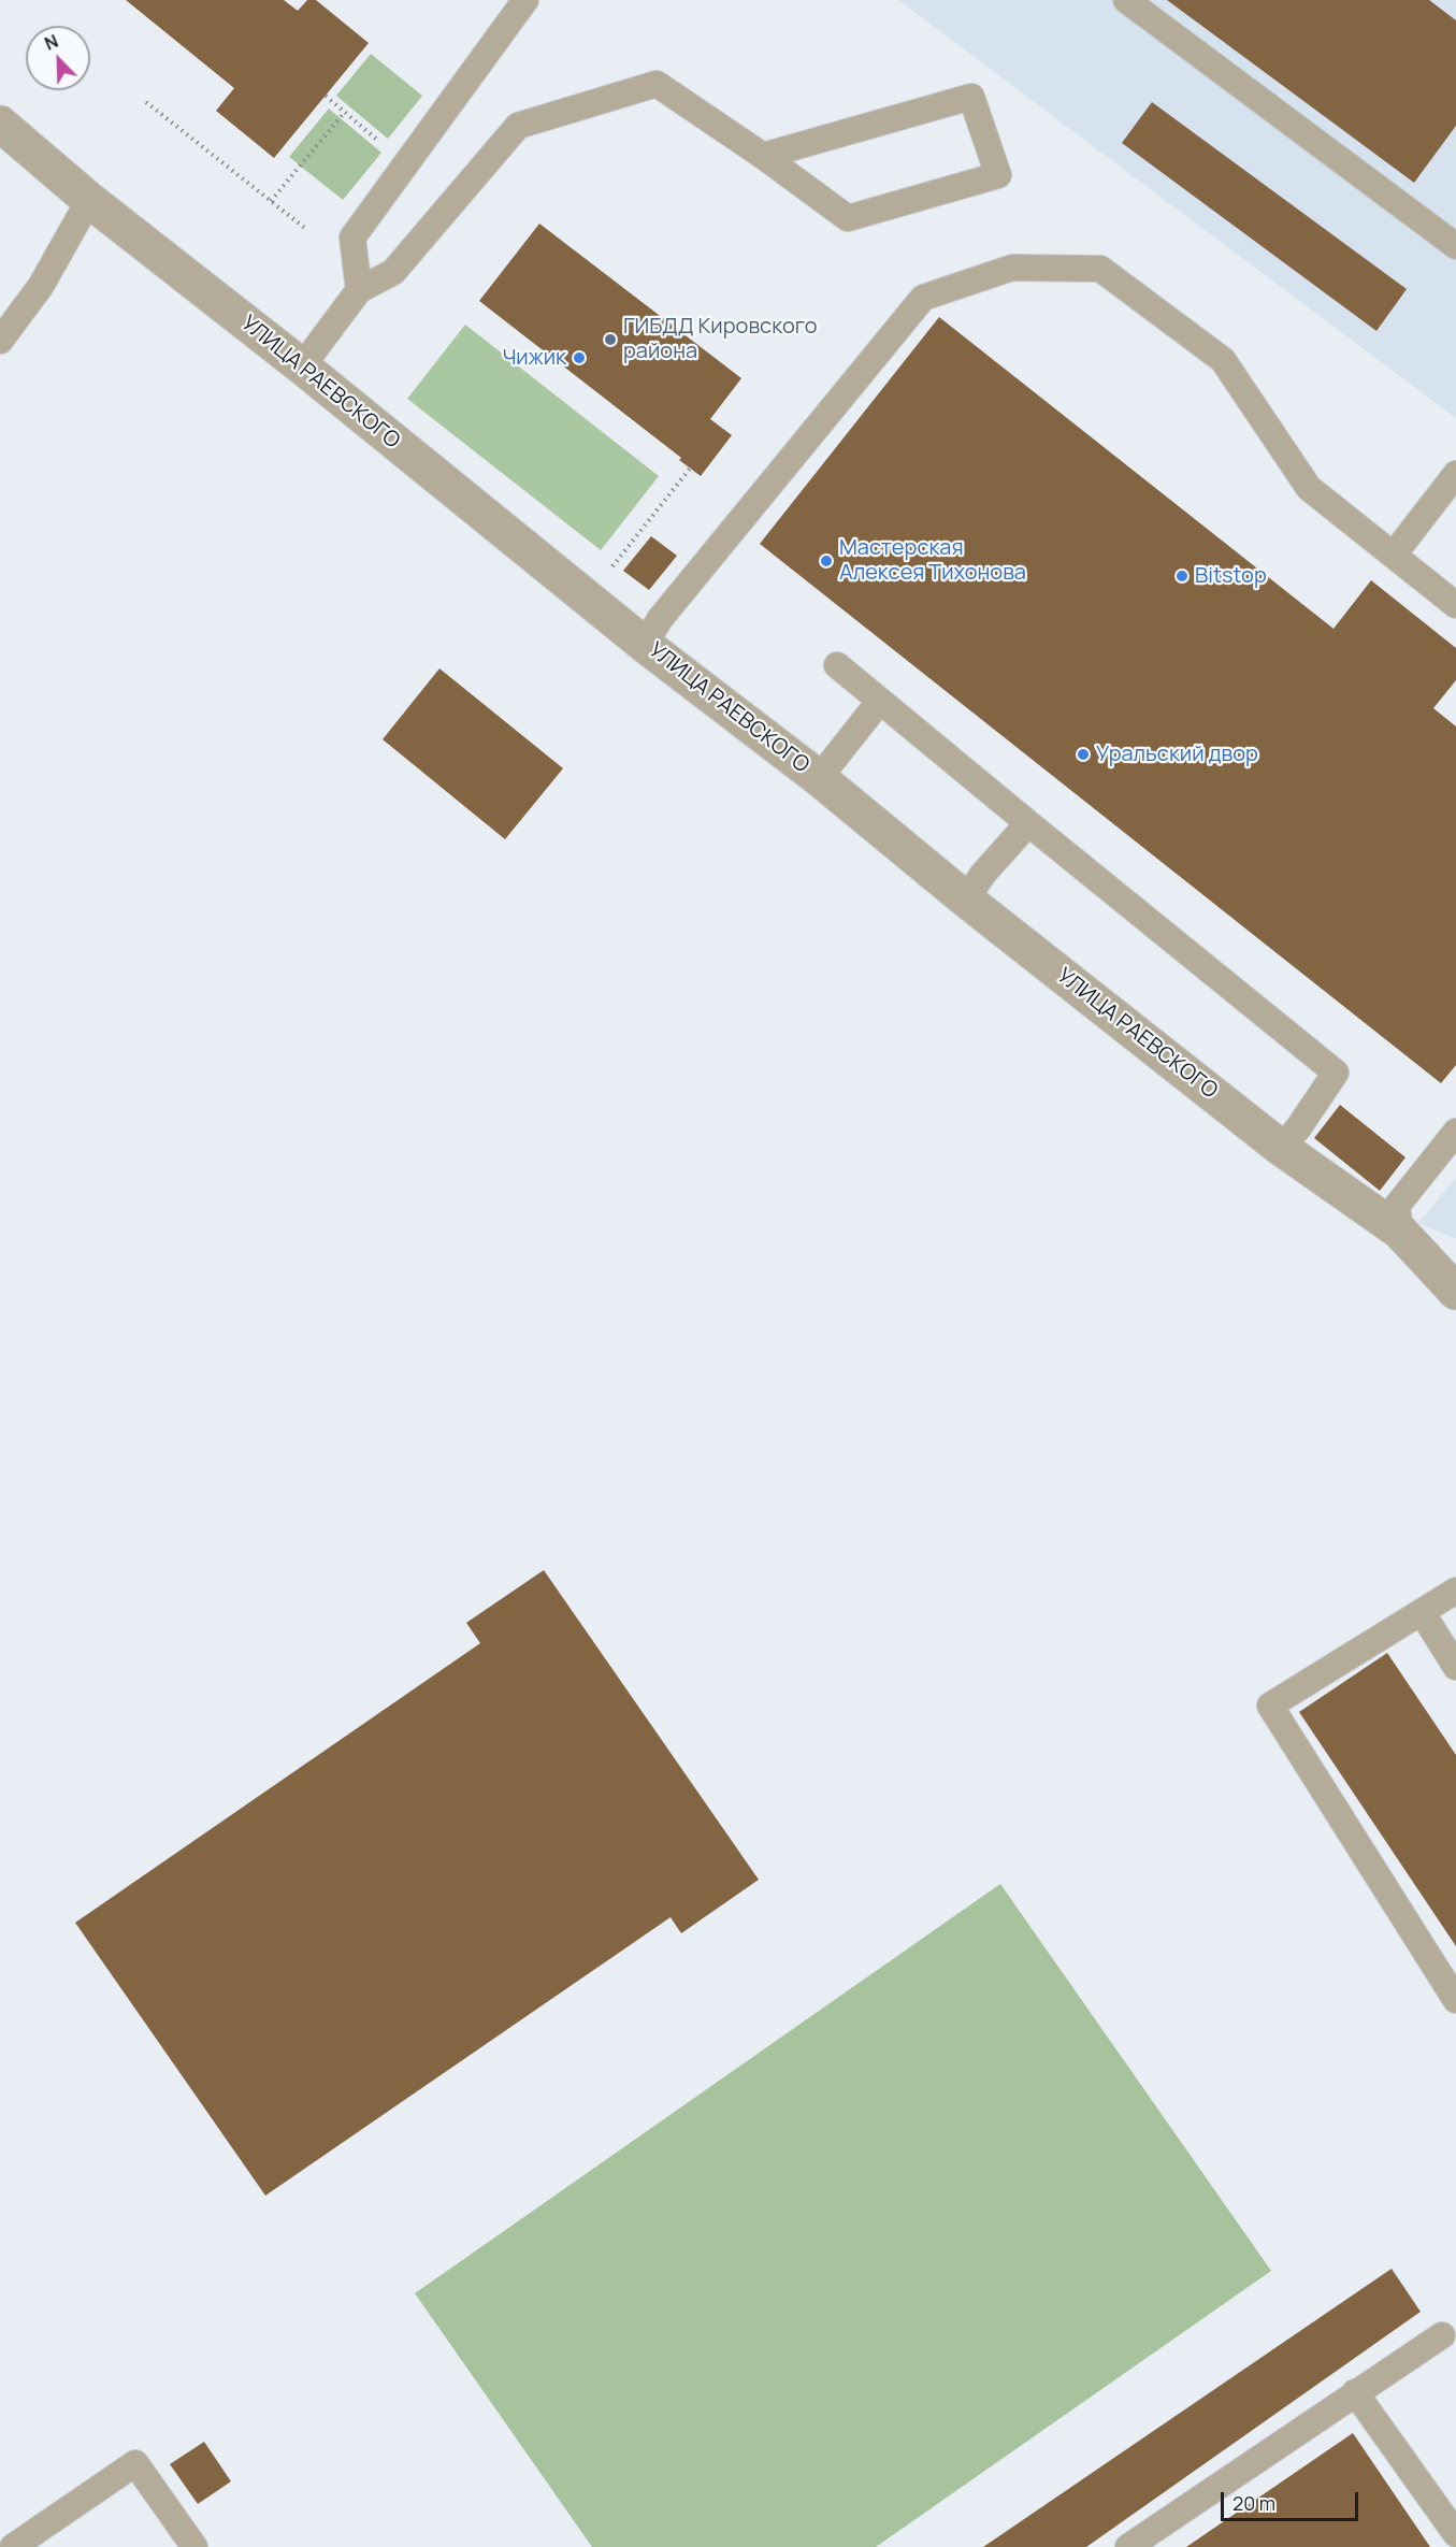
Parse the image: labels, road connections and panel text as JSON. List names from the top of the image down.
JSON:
{
  "streets": {
    "street": ["УЛИЦА РАЕВСКОГО"]
  },
  "places": [
    "ГИБДД Кировского района",
    "Чижик",
    "Мастерская Алексея Тихонова",
    "Bitstop",
    "Уральский двор"
  ],
  "scale_bar": "20 m",
  "north": "top left"
}
